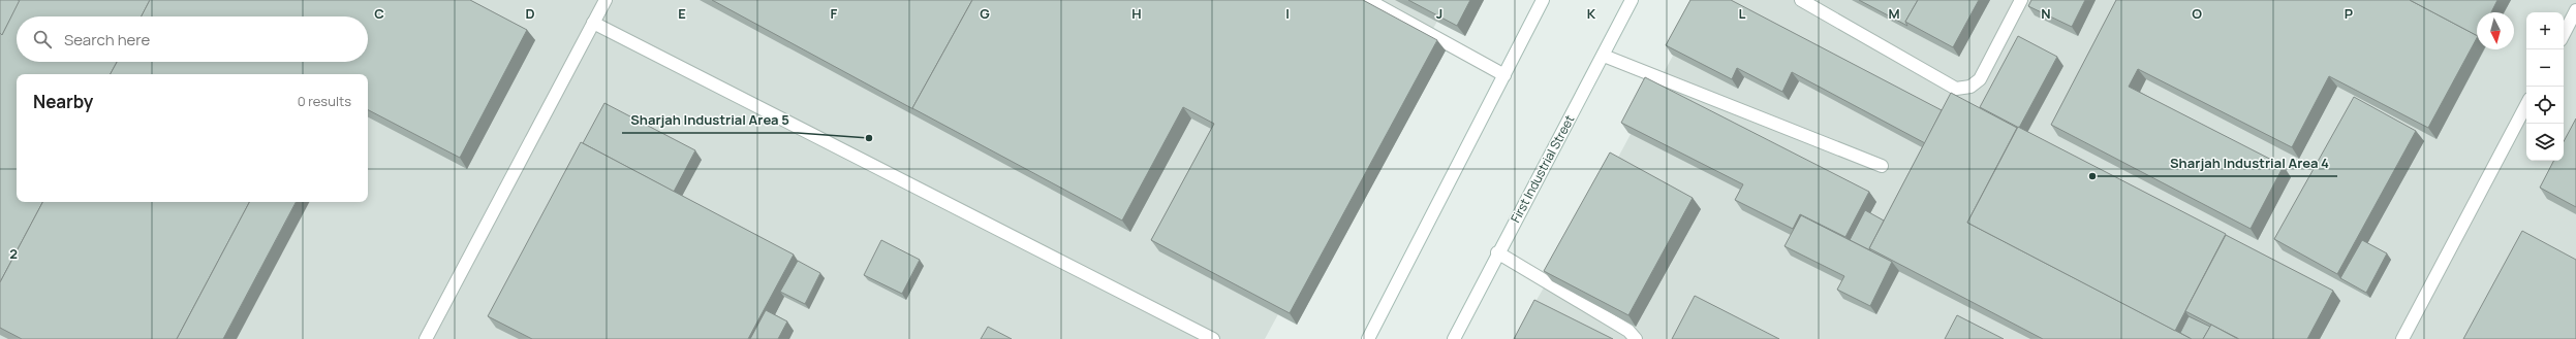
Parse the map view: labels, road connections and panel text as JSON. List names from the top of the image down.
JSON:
{
  "streets": {
    "street": ["First Industrial Street"]
  },
  "places": ["Sharjah Industrial Area 5", "Sharjah Industrial Area 4"],
  "north": "bottom",
  "page": {
    "map_buttons": ["+", "−"],
    "search": "Search here",
    "heading": ["Nearby", "0 results"]
  },
  "grid": {
    "columns": [
      "C",
      "D",
      "E",
      "F",
      "G",
      "H",
      "I",
      "J",
      "K",
      "L",
      "M",
      "N",
      "O",
      "P"
    ],
    "rows": ["2"]
  }
}
